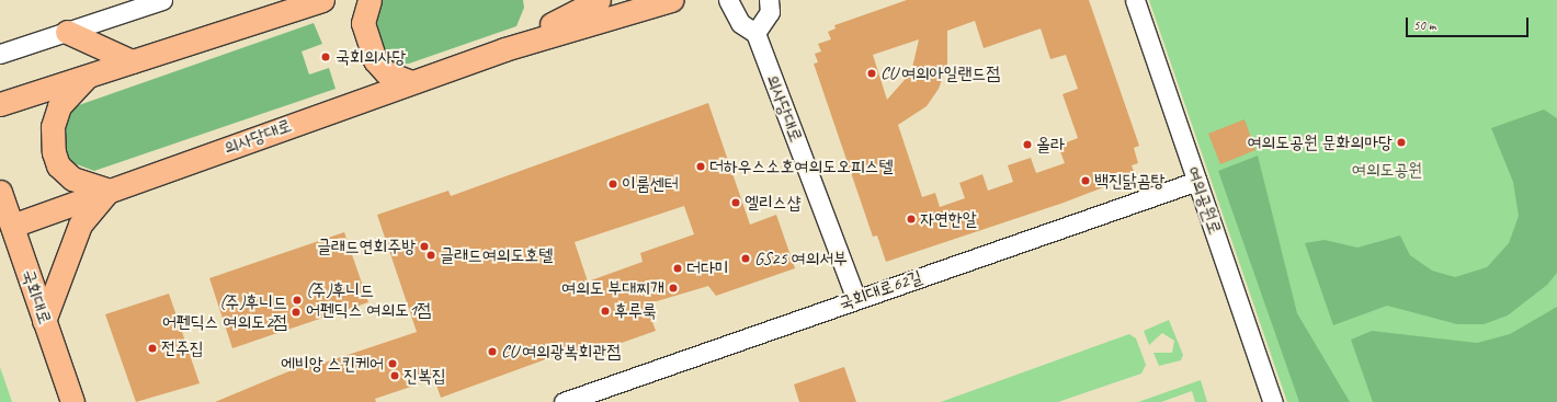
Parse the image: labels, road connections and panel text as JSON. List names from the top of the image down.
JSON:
{
  "streets": {
    "main road": ["의사당대로", "국회대로"],
    "street": ["여의공원로", "국회대로62길"]
  },
  "crossings": [
    ["의사당대로", "국회대로62길"],
    ["의사당대로", "국회대로"],
    ["여의공원로", "국회대로62길"]
  ],
  "parks": ["여의도공원"],
  "places": [
    "국회의사당",
    "CU 여의아일랜드점",
    "여의도공원 문화의마당",
    "올라",
    "더하우스소호여의도오피스텔",
    "백진닭곰탕",
    "이룸센터",
    "엘리스샵",
    "자연한알",
    "글래드연회주방",
    "글래드여의도호텔",
    "GS25 여의서부",
    "더다미",
    "여의도 부대찌개",
    "(주)후니드 어펜딕스 여의도1점",
    "후루룩",
    "(주)후니드 어펜딕스 여의도2점",
    "전주집",
    "CU 여의광복회관점",
    "에비앙 스킨케어",
    "진복집"
  ],
  "scale_bar": "50 m"
}
